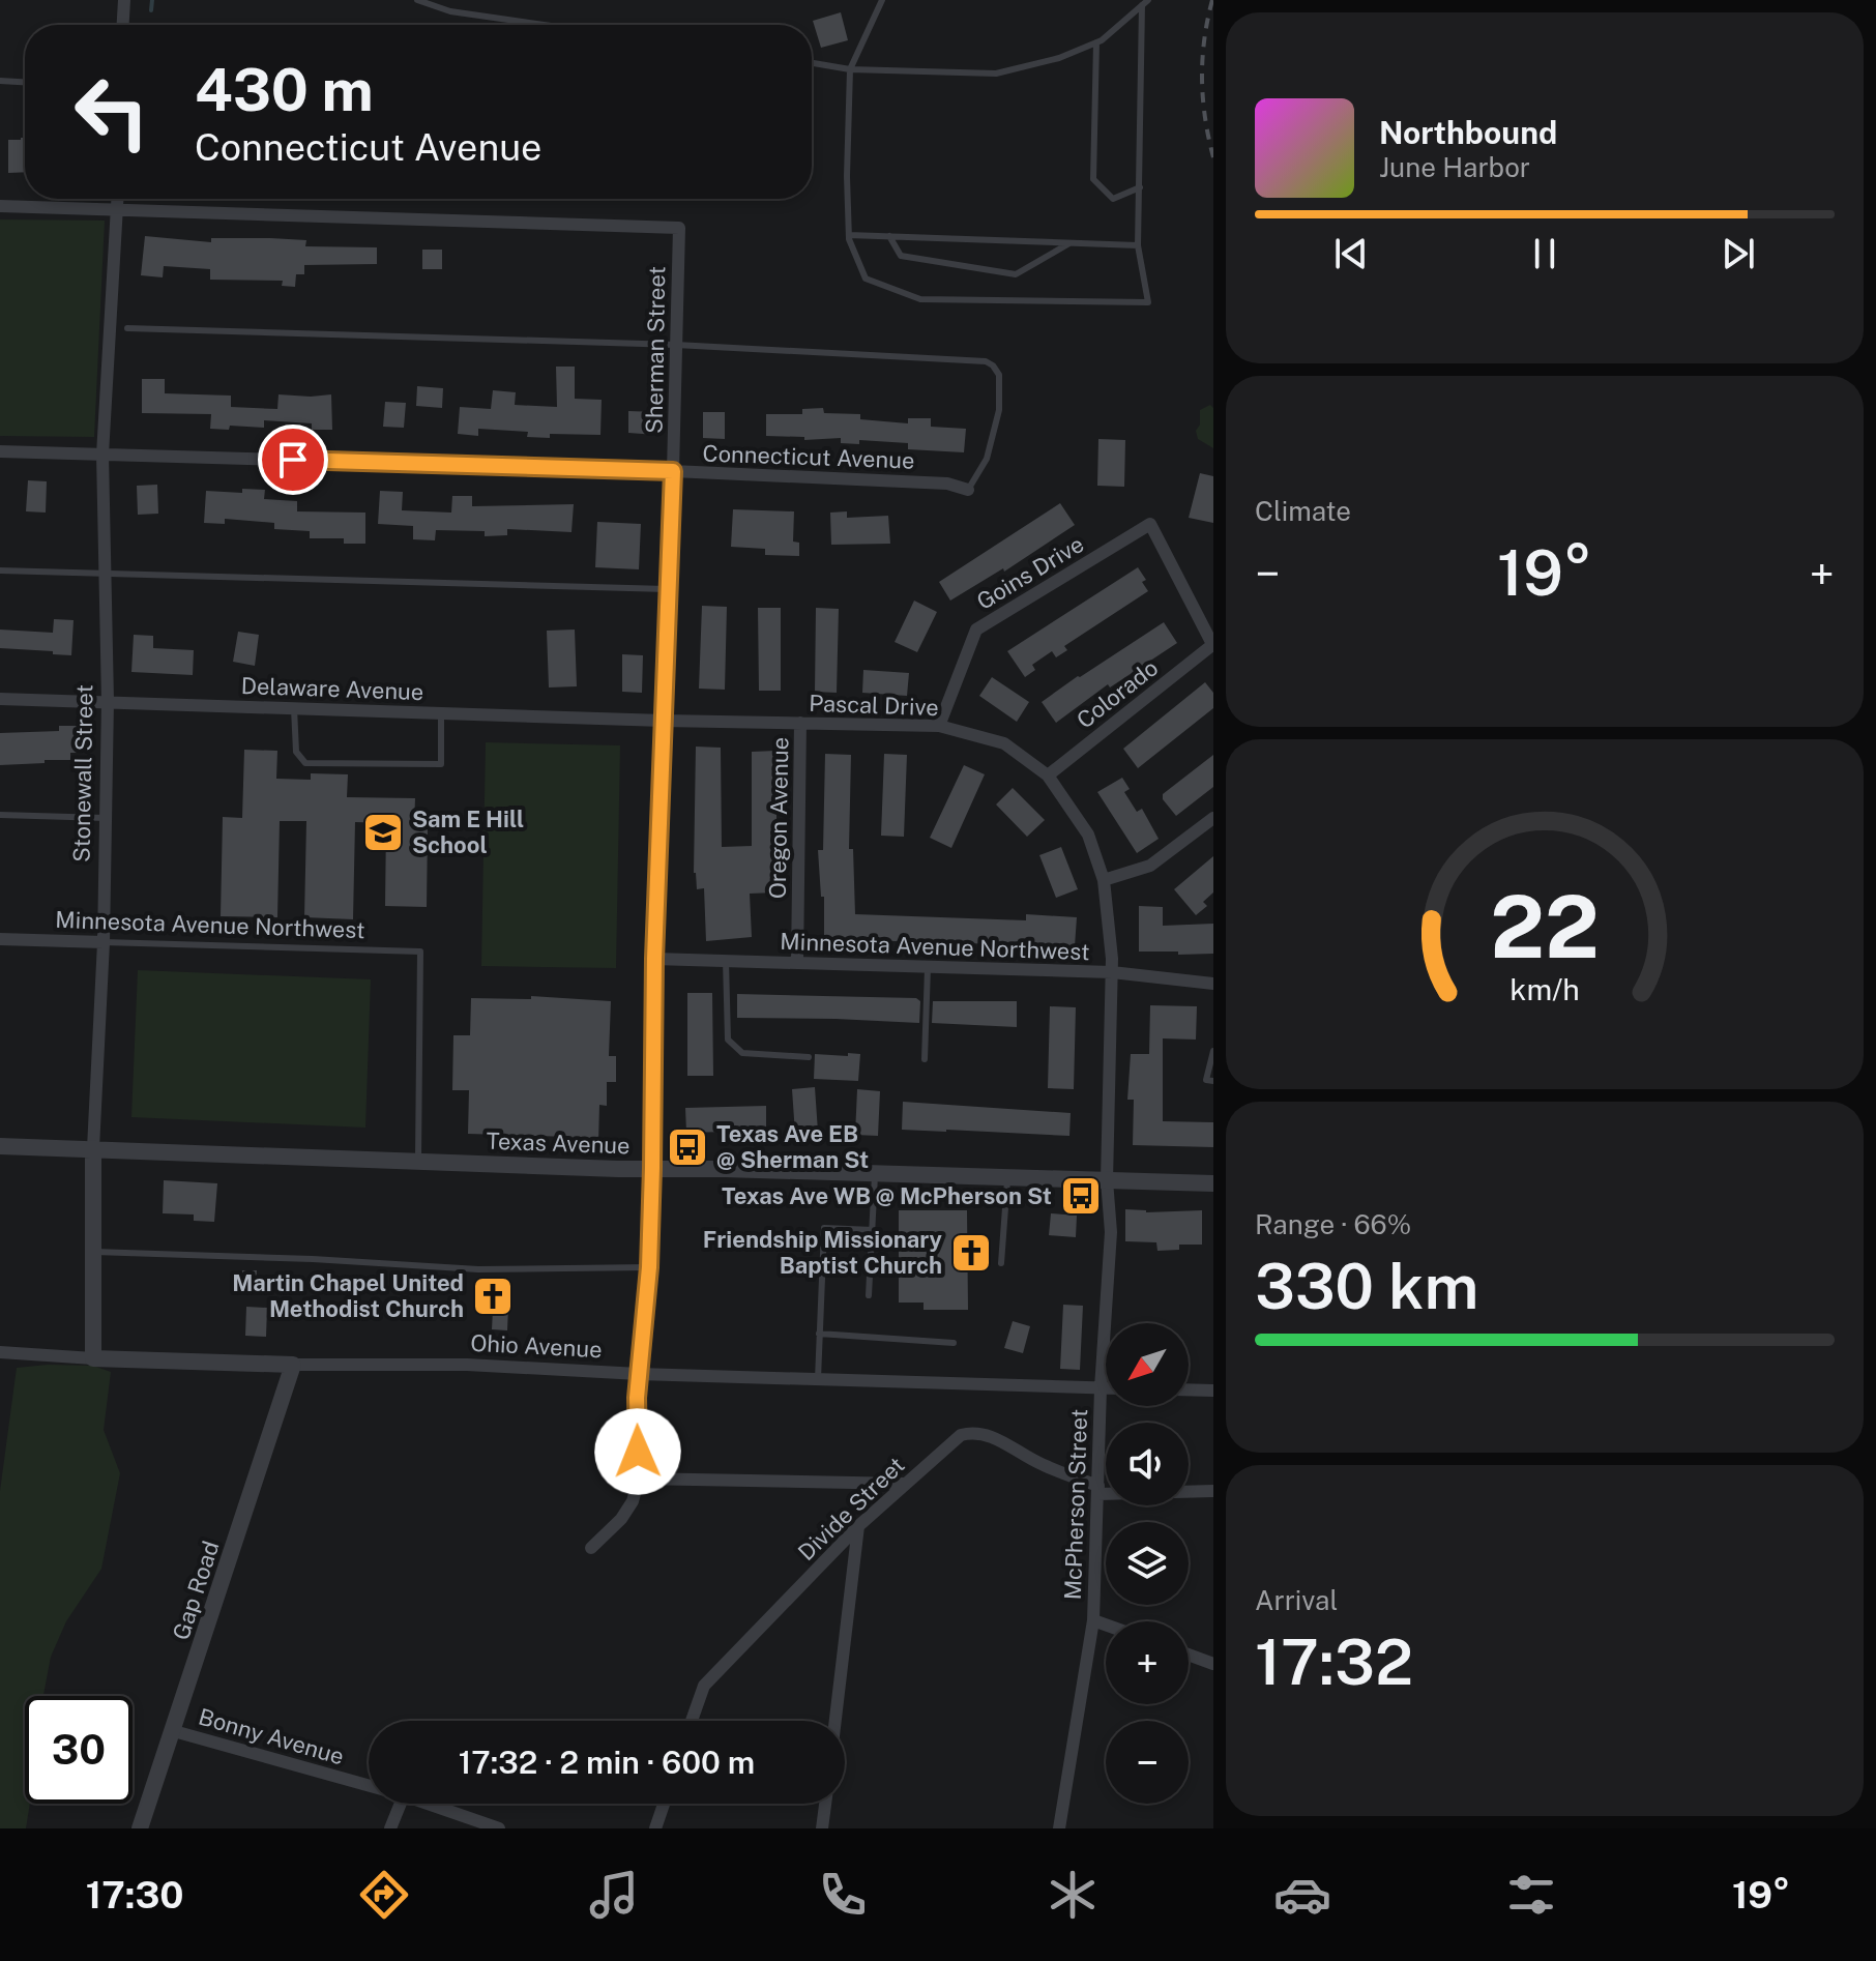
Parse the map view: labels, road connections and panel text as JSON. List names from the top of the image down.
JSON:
{
  "streets": {
    "street": [
      "Sherman Street",
      "Connecticut Avenue",
      "Goins Drive",
      "Delaware Avenue",
      "Colorado",
      "Pascal Drive",
      "Stonewall Street",
      "Oregon Avenue",
      "Minnesota Avenue Northwest",
      "Texas Avenue",
      "Ohio Avenue",
      "McPherson Street",
      "Divide Street",
      "Gap Road",
      "Bonny Avenue"
    ]
  },
  "crossings": [
    ["Sherman Street", "Connecticut Avenue"],
    ["Sherman Street", "Delaware Avenue"],
    ["Sherman Street", "Pascal Drive"],
    ["Sherman Street", "Stonewall Street"],
    ["Sherman Street", "Minnesota Avenue Northwest"],
    ["Sherman Street", "Texas Avenue"],
    ["Sherman Street", "Ohio Avenue"],
    ["Connecticut Avenue", "Stonewall Street"],
    ["Goins Drive", "Colorado"],
    ["Goins Drive", "Pascal Drive"],
    ["Delaware Avenue", "Pascal Drive"],
    ["Delaware Avenue", "Stonewall Street"],
    ["Colorado", "Pascal Drive"],
    ["Pascal Drive", "Oregon Avenue"],
    ["Pascal Drive", "Minnesota Avenue Northwest"],
    ["Pascal Drive", "Texas Avenue"],
    ["Pascal Drive", "McPherson Street"],
    ["Stonewall Street", "Minnesota Avenue Northwest"],
    ["Stonewall Street", "Texas Avenue"],
    ["Stonewall Street", "Ohio Avenue"],
    ["Oregon Avenue", "Minnesota Avenue Northwest"],
    ["Minnesota Avenue Northwest", "Texas Avenue"],
    ["Texas Avenue", "McPherson Street"],
    ["Ohio Avenue", "McPherson Street"],
    ["Ohio Avenue", "Gap Road"],
    ["McPherson Street", "Divide Street"],
    ["Gap Road", "Bonny Avenue"]
  ],
  "places": {
    "school or university": ["Sam E Hill School"],
    "bus stop": ["Texas Ave EB @ Sherman St", "Texas Ave WB @ McPherson St"],
    "church": ["Friendship Missionary Baptist Church", "Martin Chapel United Methodist Church"]
  },
  "north": "bottom left",
  "page": {
    "turn": ["430 m", "Connecticut Avenue"],
    "song": ["Northbound", "June Harbor"],
    "tile": [
      "Climate",
      ["Range · 66%", "330 km"],
      ["Arrival", "17:32"]
    ],
    "heat": ["−", "19°", "+"],
    "map_buttons": ["+", "−"],
    "limit": "30",
    "trip": "17:32 · 2 min · 600 m",
    "tabs": ["17:30", "19°"],
    "gauge": ["22", "km/h"]
  }
}
